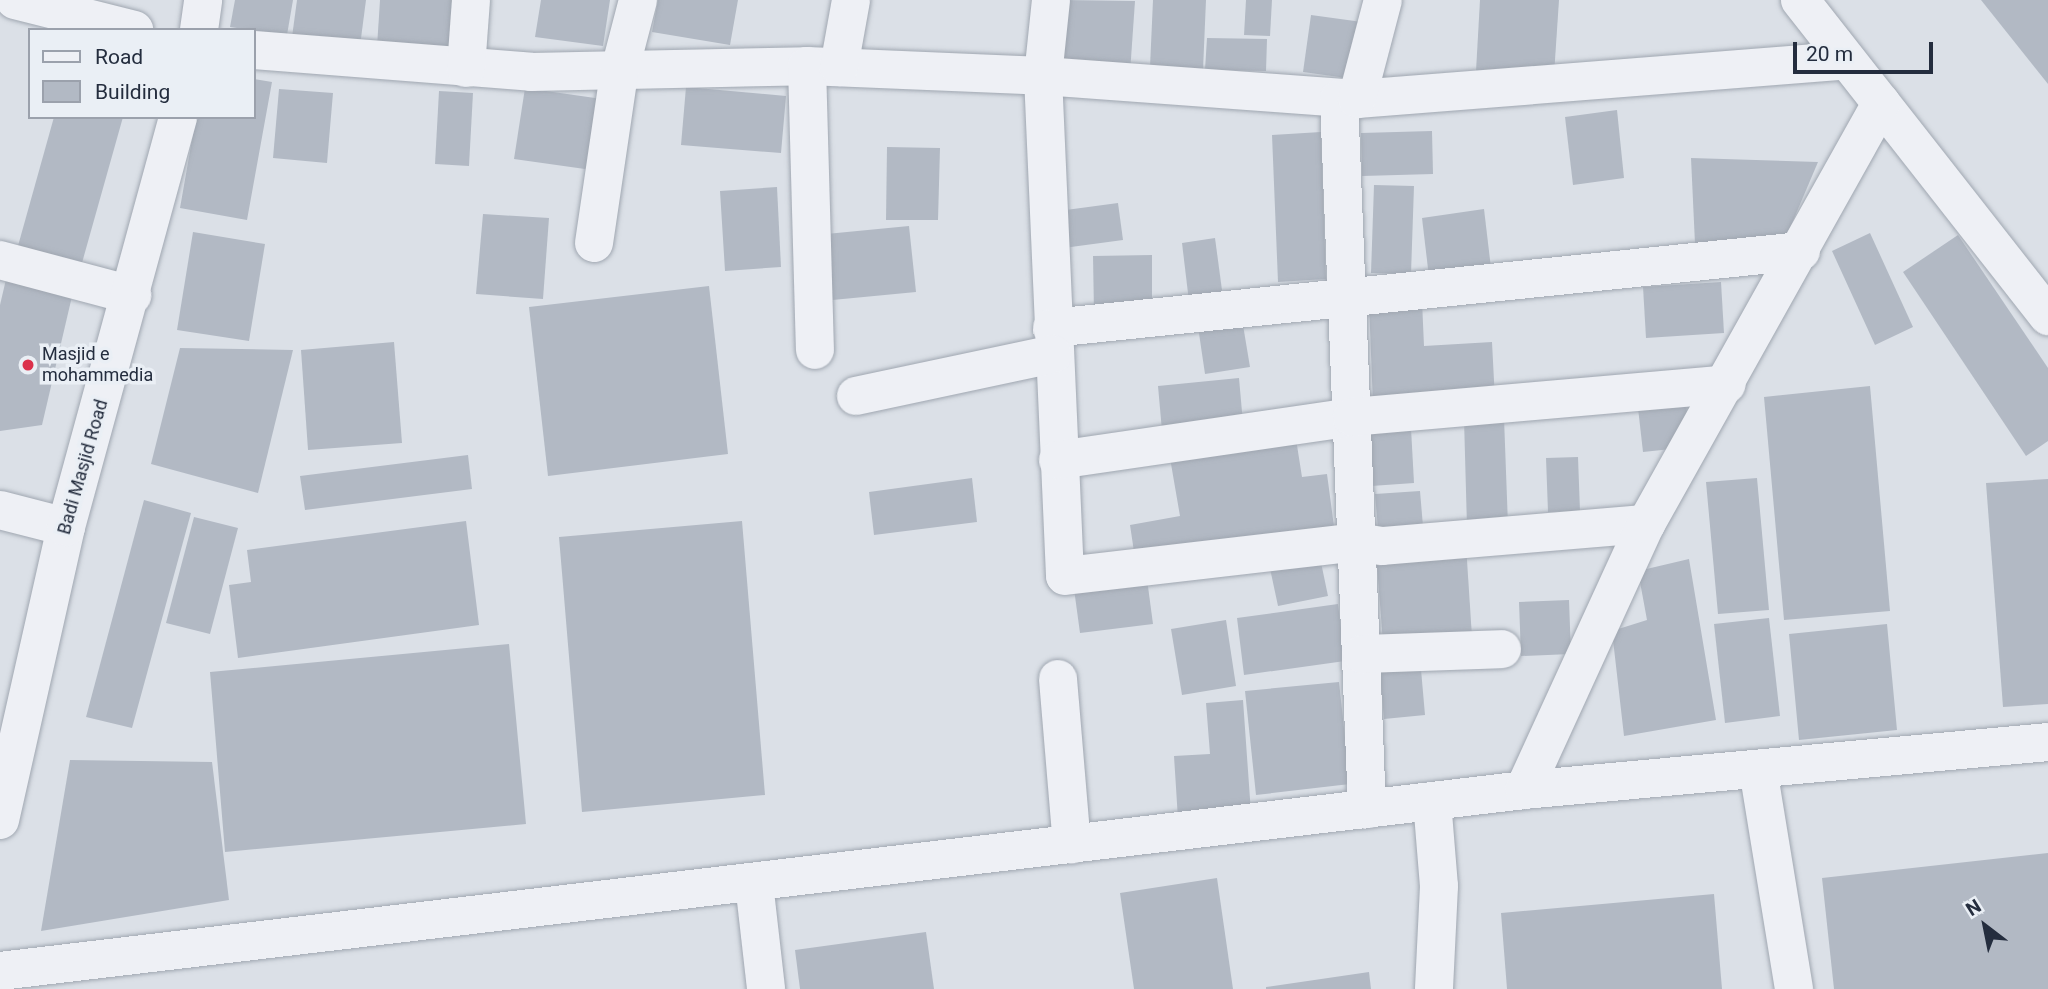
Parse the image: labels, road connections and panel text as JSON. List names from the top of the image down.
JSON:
{
  "streets": {
    "street": ["Badi Masjid Road"]
  },
  "places": ["Masjid e mohammedia"],
  "legend": ["Road", "Building"],
  "scale_bar": "20 m",
  "north": "top left"
}
